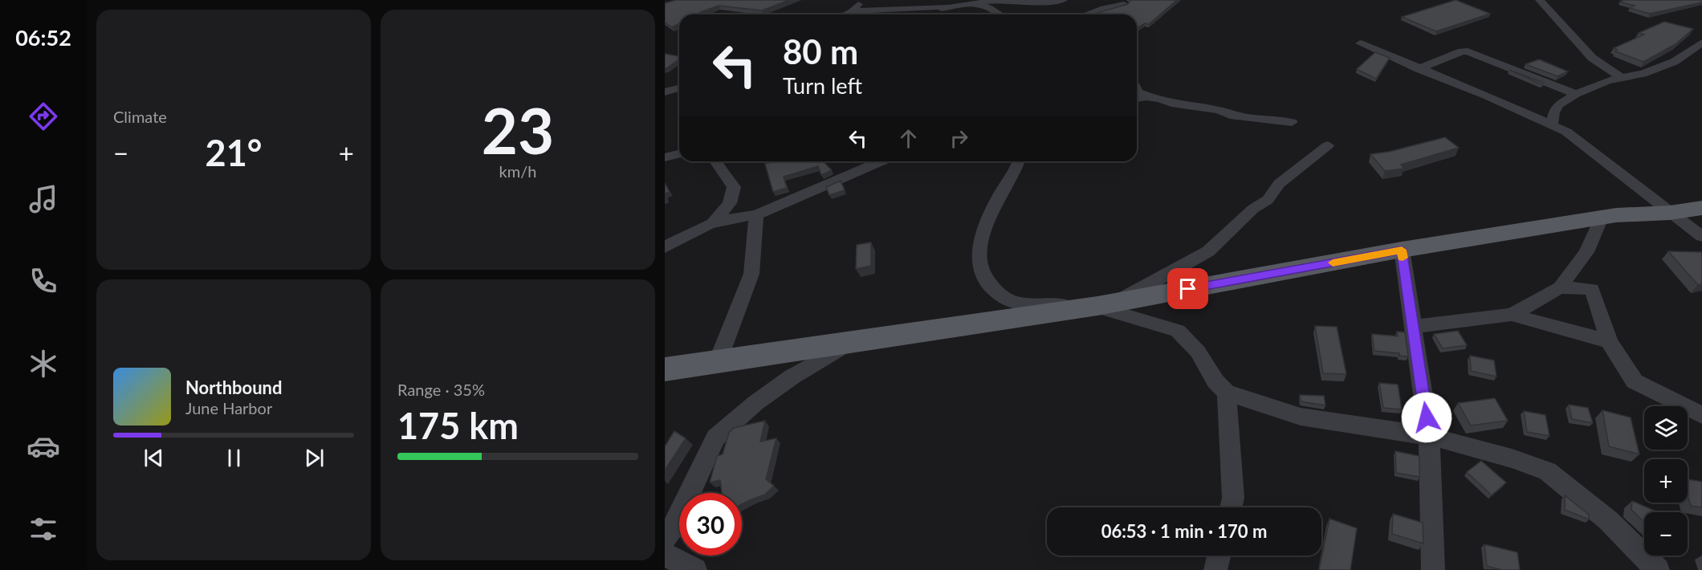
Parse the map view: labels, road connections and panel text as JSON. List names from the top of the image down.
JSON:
{
  "page": {
    "tabs": "06:52",
    "tile": [
      "Climate",
      ["23", "km/h"],
      ["Range · 35%", "175 km"]
    ],
    "turn": ["80 m", "Turn left"],
    "heat": ["−", "21°", "+"],
    "song": ["Northbound", "June Harbor"],
    "map_buttons": ["+", "−"],
    "limit": "30",
    "trip": "06:53 · 1 min · 170 m"
  }
}
